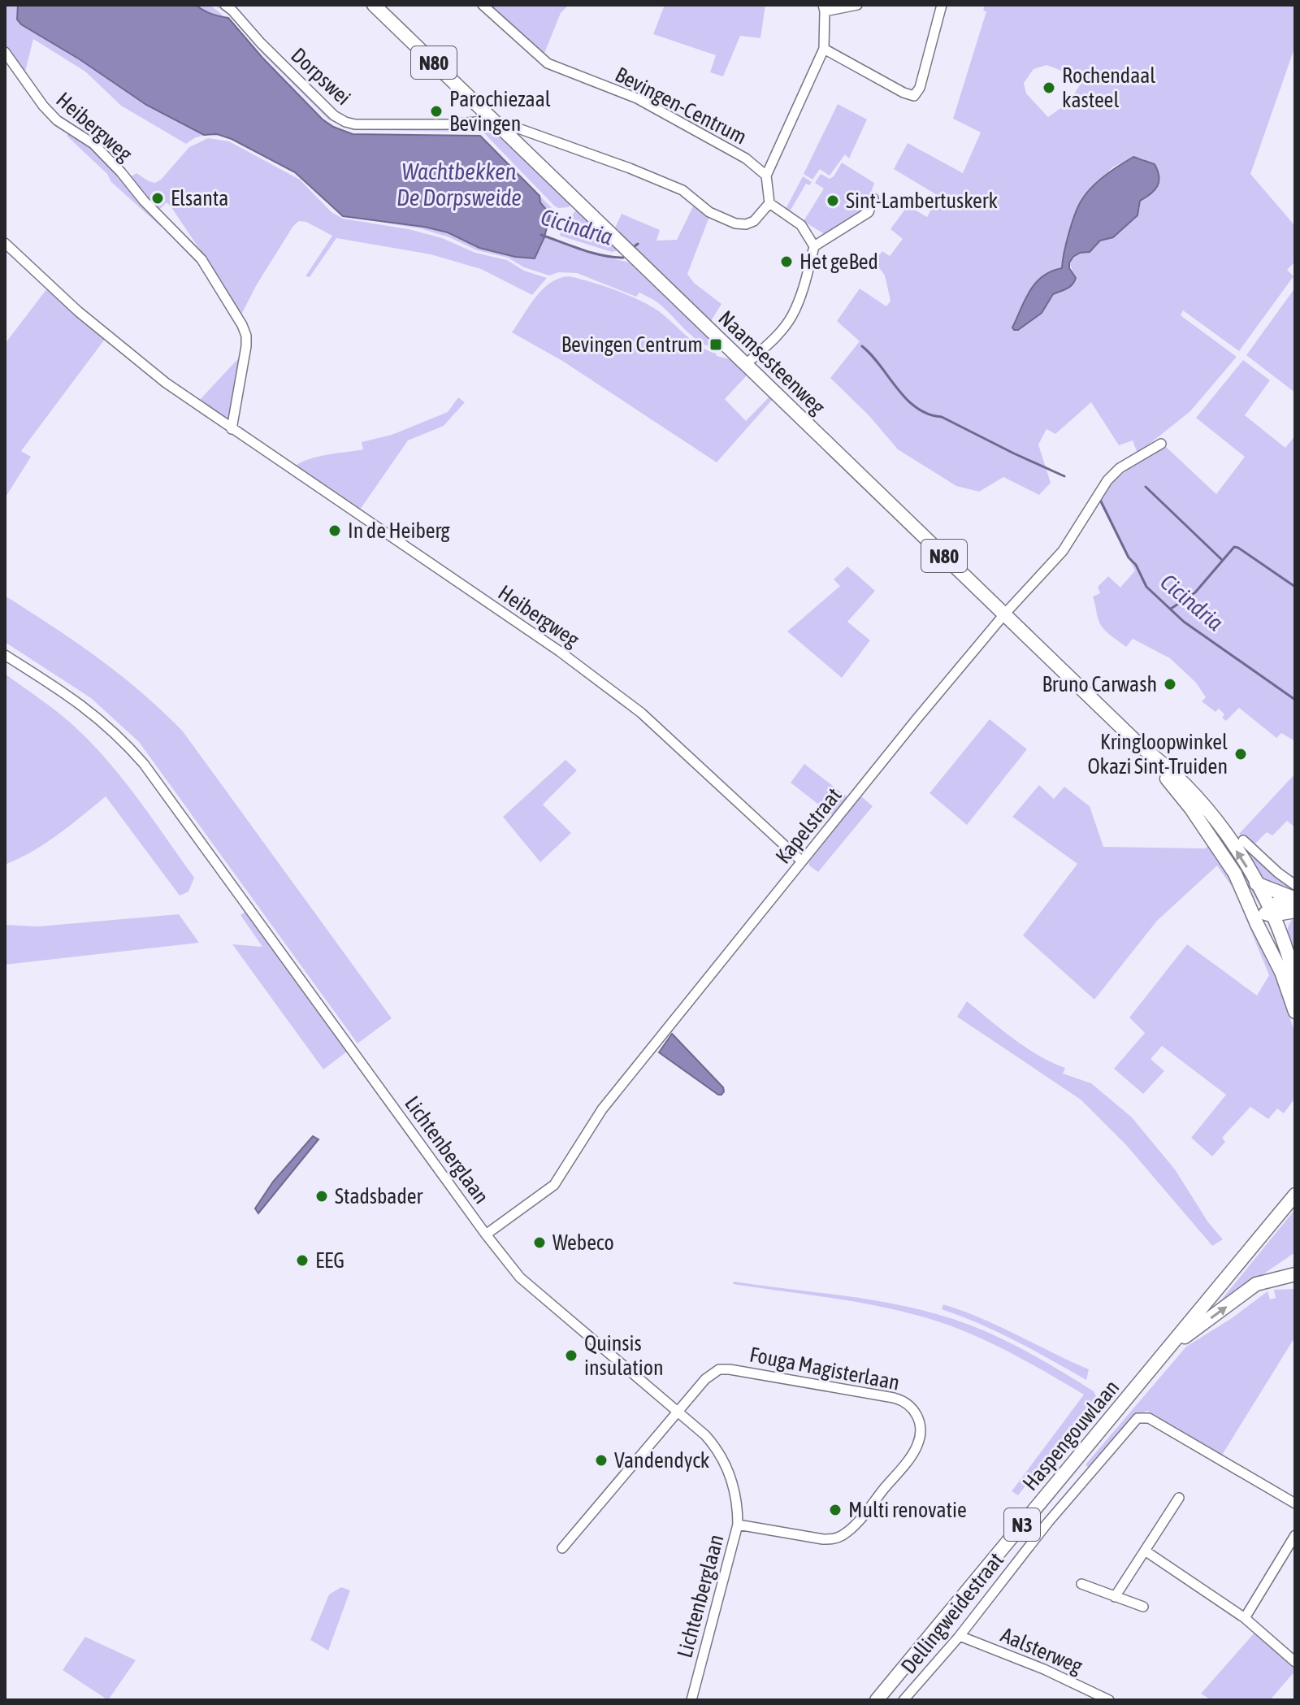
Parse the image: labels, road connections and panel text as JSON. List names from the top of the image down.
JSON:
{
  "streets": {
    "main road": [
      "N80",
      "Naamsesteenweg",
      "Haspengouwlaan",
      "N3"
    ],
    "street": [
      "Dorpswei",
      "Bevingen-Centrum",
      "Heibergweg",
      "Kapelstraat",
      "Lichtenberglaan",
      "Fouga Magisterlaan",
      "Dellingweidestraat",
      "Aalsterweg"
    ]
  },
  "crossings": [
    ["N80", "Naamsesteenweg"],
    ["Dorpswei", "Naamsesteenweg"],
    ["Heibergweg", "Kapelstraat"],
    ["Naamsesteenweg", "Kapelstraat"],
    ["Kapelstraat", "Lichtenberglaan"],
    ["Lichtenberglaan", "Fouga Magisterlaan"],
    ["Dellingweidestraat", "Aalsterweg"]
  ],
  "water": ["Wachtbekken De Dorpsweide", "Cicindria"],
  "places": {
    "other": [
      "Rochendaal kasteel",
      "Parochiezaal Bevingen",
      "Elsanta",
      "Sint-Lambertuskerk",
      "Het geBed",
      "In de Heiberg",
      "Bruno Carwash",
      "Kringloopwinkel Okazi Sint-Truiden",
      "Stadsbader",
      "Webeco",
      "EEG",
      "Quinsis insulation",
      "Vandendyck",
      "Multi renovatie"
    ],
    "transit": ["Bevingen Centrum"]
  }
}
